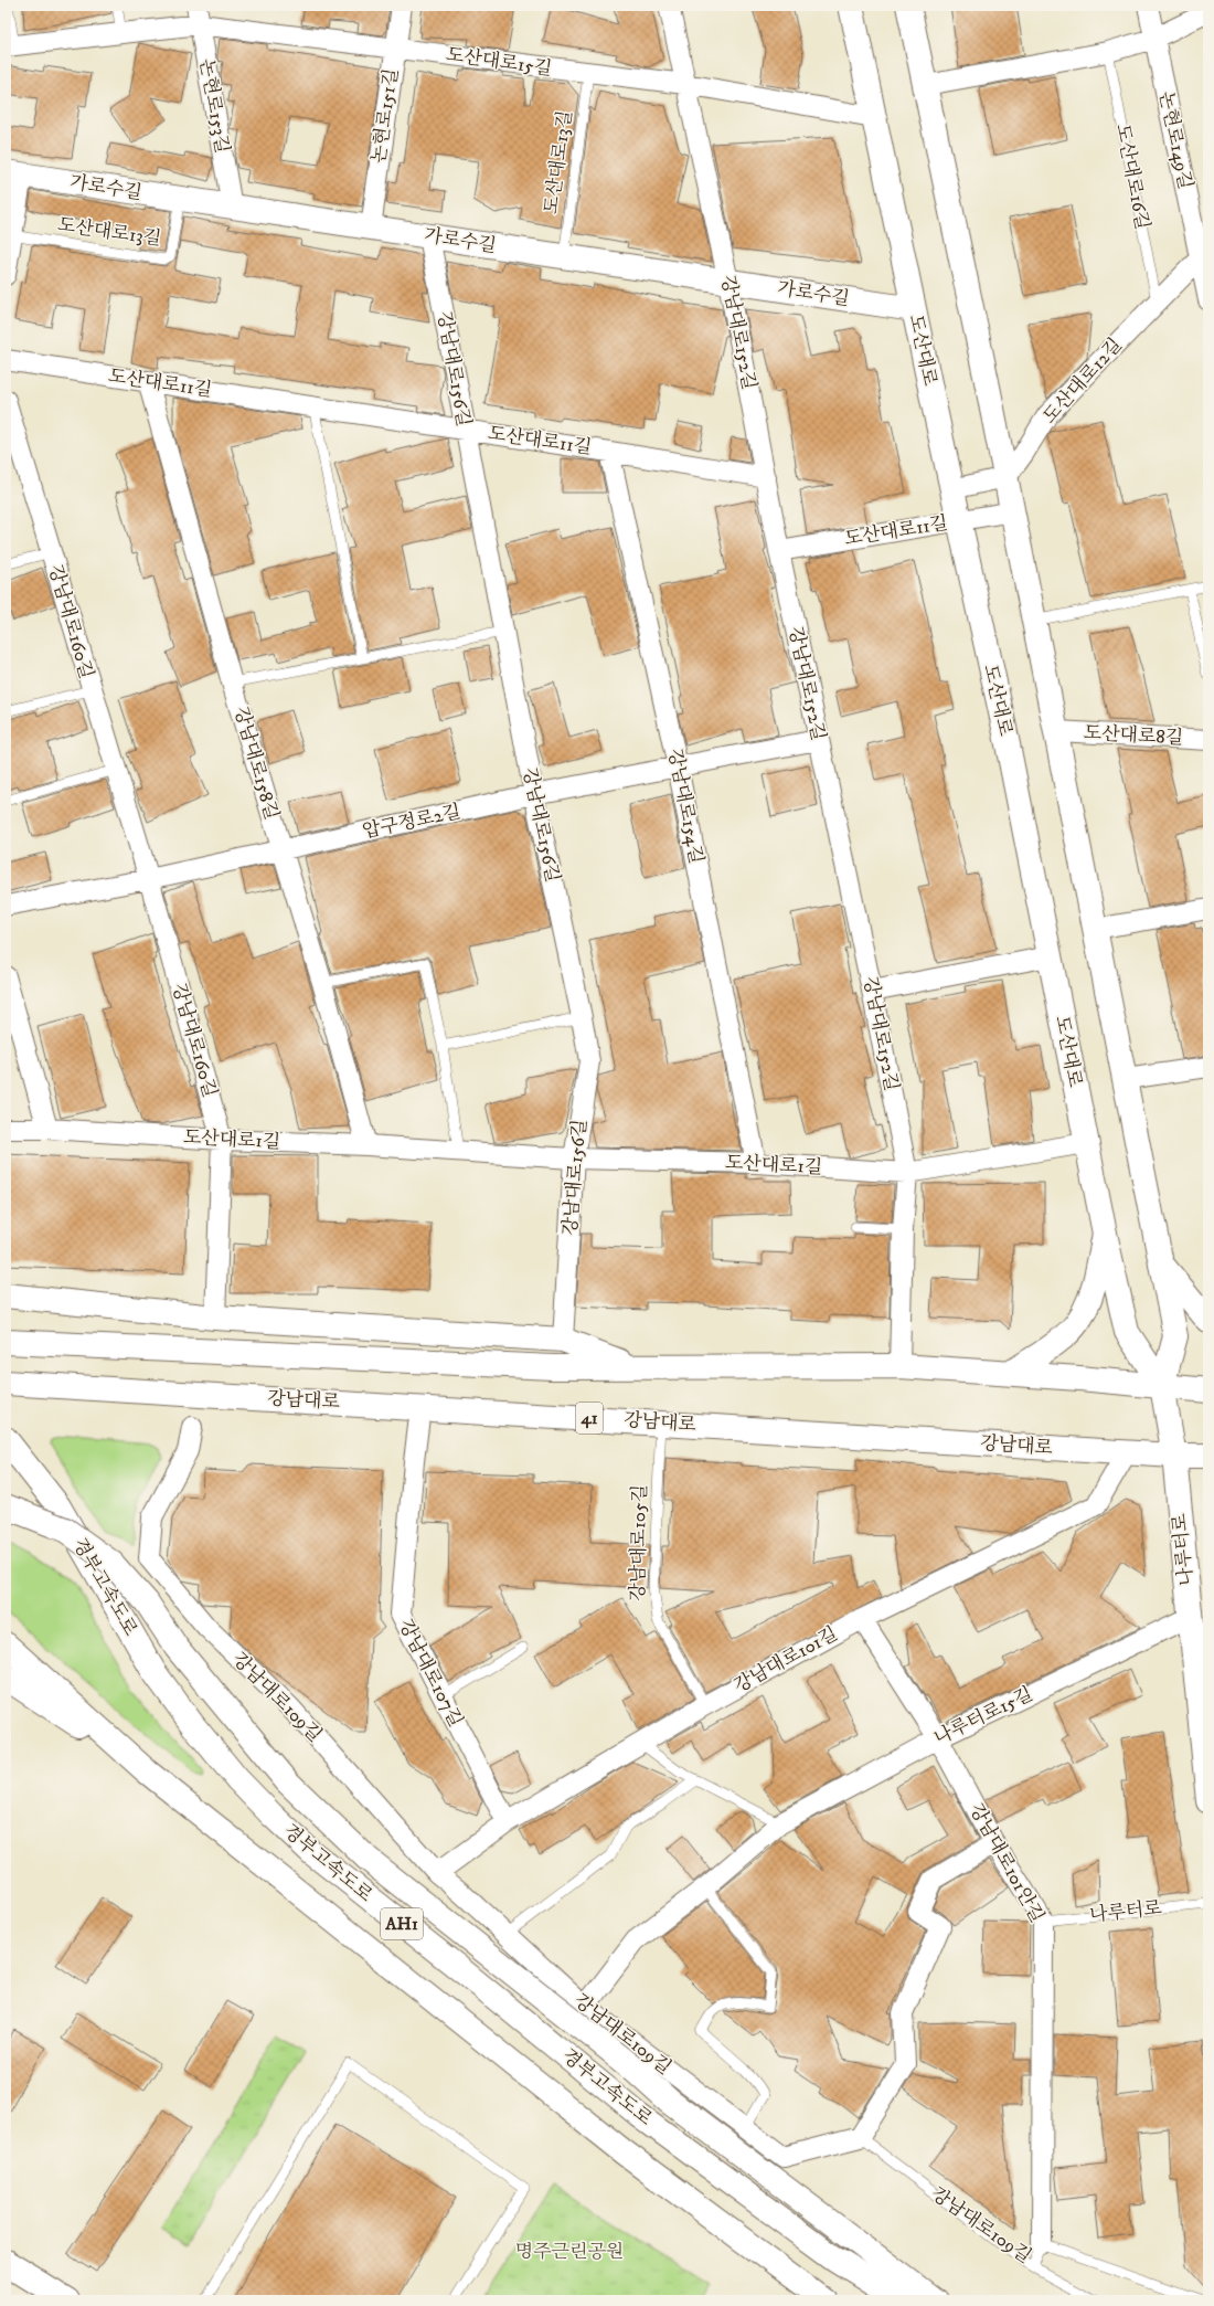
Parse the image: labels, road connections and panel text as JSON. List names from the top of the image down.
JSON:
{
  "streets": {
    "main road": [
      "가로수길",
      "도산대로",
      "강남대로",
      "41",
      "나루터로",
      "경부고속도로",
      "AH1"
    ],
    "street": [
      "도산대로15길",
      "논현로153길",
      "논현로151길",
      "논현로149길",
      "강남대로152길",
      "강남대로156길",
      "도산대로12길",
      "도산대로11길",
      "강남대로160길",
      "도산대로8길",
      "강남대로158길",
      "강남대로154길",
      "압구정로2길",
      "도산대로1길",
      "강남대로101길",
      "강남대로107길",
      "강남대로109길",
      "나루터로15길",
      "강남대로101안길"
    ],
    "lane": ["도산대로13길", "도산대로16길", "강남대로105길"]
  },
  "crossings": [
    ["도산대로15길", "논현로153길"],
    ["도산대로15길", "논현로151길"],
    ["도산대로15길", "도산대로13길"],
    ["도산대로15길", "강남대로152길"],
    ["도산대로15길", "도산대로"],
    ["논현로153길", "가로수길"],
    ["논현로151길", "가로수길"],
    ["논현로149길", "도산대로12길"],
    ["도산대로13길", "가로수길"],
    ["도산대로16길", "도산대로12길"],
    ["가로수길", "강남대로152길"],
    ["가로수길", "도산대로"],
    ["가로수길", "강남대로156길"],
    ["강남대로152길", "도산대로11길"],
    ["강남대로152길", "압구정로2길"],
    ["강남대로152길", "도산대로1길"],
    ["도산대로", "도산대로12길"],
    ["도산대로", "도산대로11길"],
    ["도산대로", "도산대로8길"],
    ["도산대로", "도산대로1길"],
    ["도산대로", "강남대로"],
    ["도산대로", "나루터로"],
    ["강남대로156길", "도산대로11길"],
    ["강남대로156길", "압구정로2길"],
    ["강남대로156길", "도산대로1길"],
    ["도산대로11길", "강남대로158길"],
    ["도산대로11길", "강남대로154길"],
    ["강남대로160길", "압구정로2길"],
    ["강남대로160길", "도산대로1길"],
    ["강남대로158길", "압구정로2길"],
    ["강남대로158길", "도산대로1길"],
    ["강남대로154길", "압구정로2길"],
    ["강남대로154길", "도산대로1길"],
    ["강남대로", "강남대로105길"],
    ["강남대로", "나루터로"],
    ["강남대로", "강남대로101길"],
    ["강남대로", "강남대로107길"],
    ["강남대로105길", "강남대로101길"],
    ["나루터로", "나루터로15길"],
    ["나루터로", "강남대로101안길"],
    ["강남대로101길", "강남대로107길"],
    ["강남대로101길", "강남대로109길"],
    ["강남대로101길", "강남대로101안길"],
    ["강남대로109길", "나루터로15길"],
    ["강남대로109길", "강남대로101안길"],
    ["나루터로15길", "강남대로101안길"]
  ],
  "parks": ["명주근린공원"]
}
